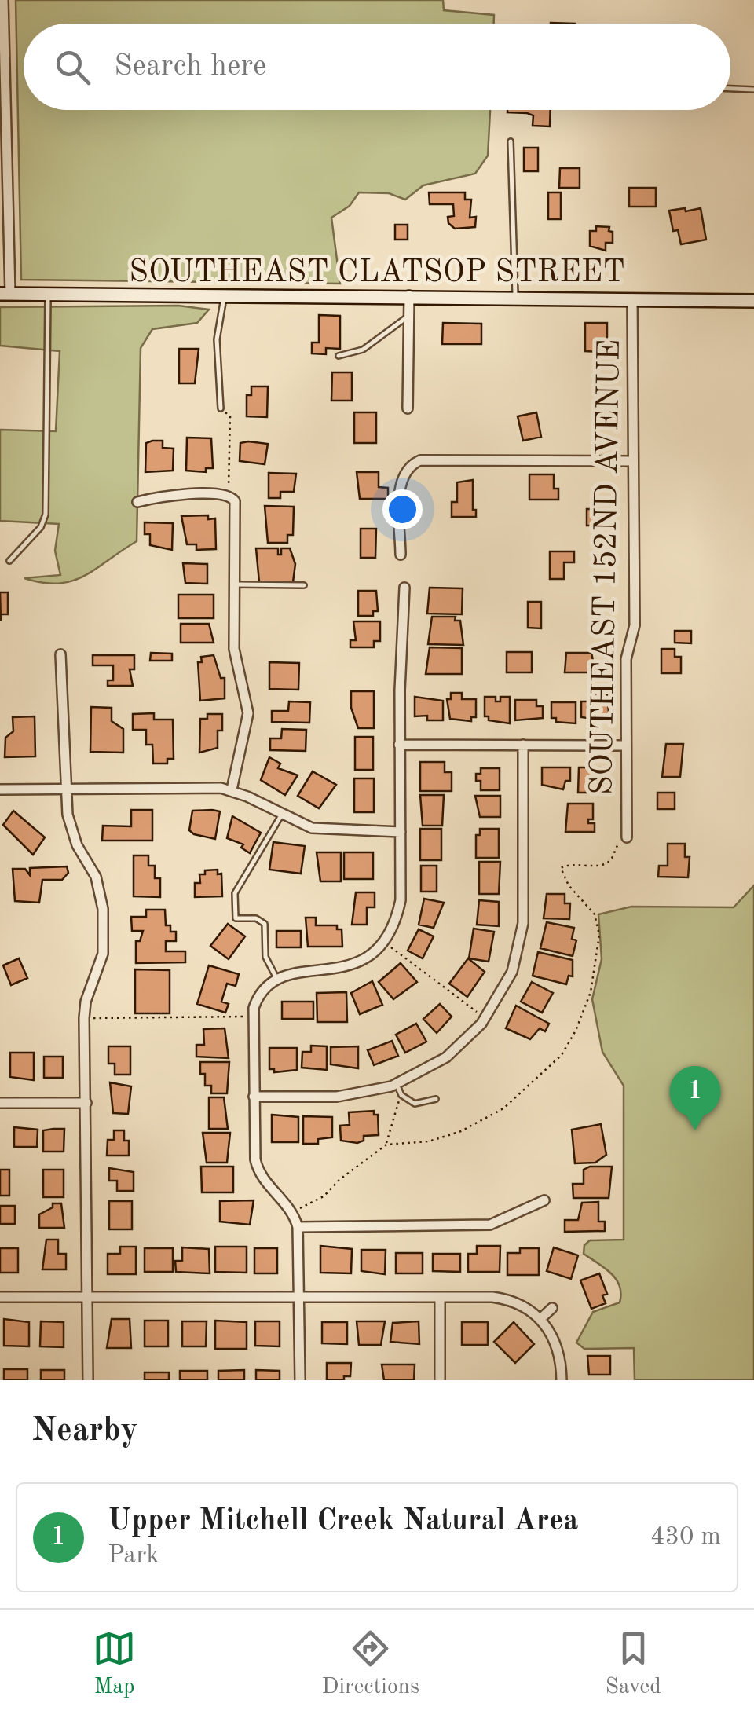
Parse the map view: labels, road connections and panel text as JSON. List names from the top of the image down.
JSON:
{
  "streets": {
    "street": ["SOUTHEAST CLATSOP STREET", "SOUTHEAST 152ND AVENUE"]
  },
  "crossings": [
    ["SOUTHEAST CLATSOP STREET", "SOUTHEAST 152ND AVENUE"]
  ],
  "page": {
    "search": "Search here",
    "pins": "1",
    "heading": "Nearby",
    "list": [
      {
        "mark": "1",
        "name": "Upper Mitchell Creek Natural Area",
        "note": "Park",
        "value": "430 m"
      }
    ],
    "nav": ["Map", "Directions", "Saved"]
  }
}
